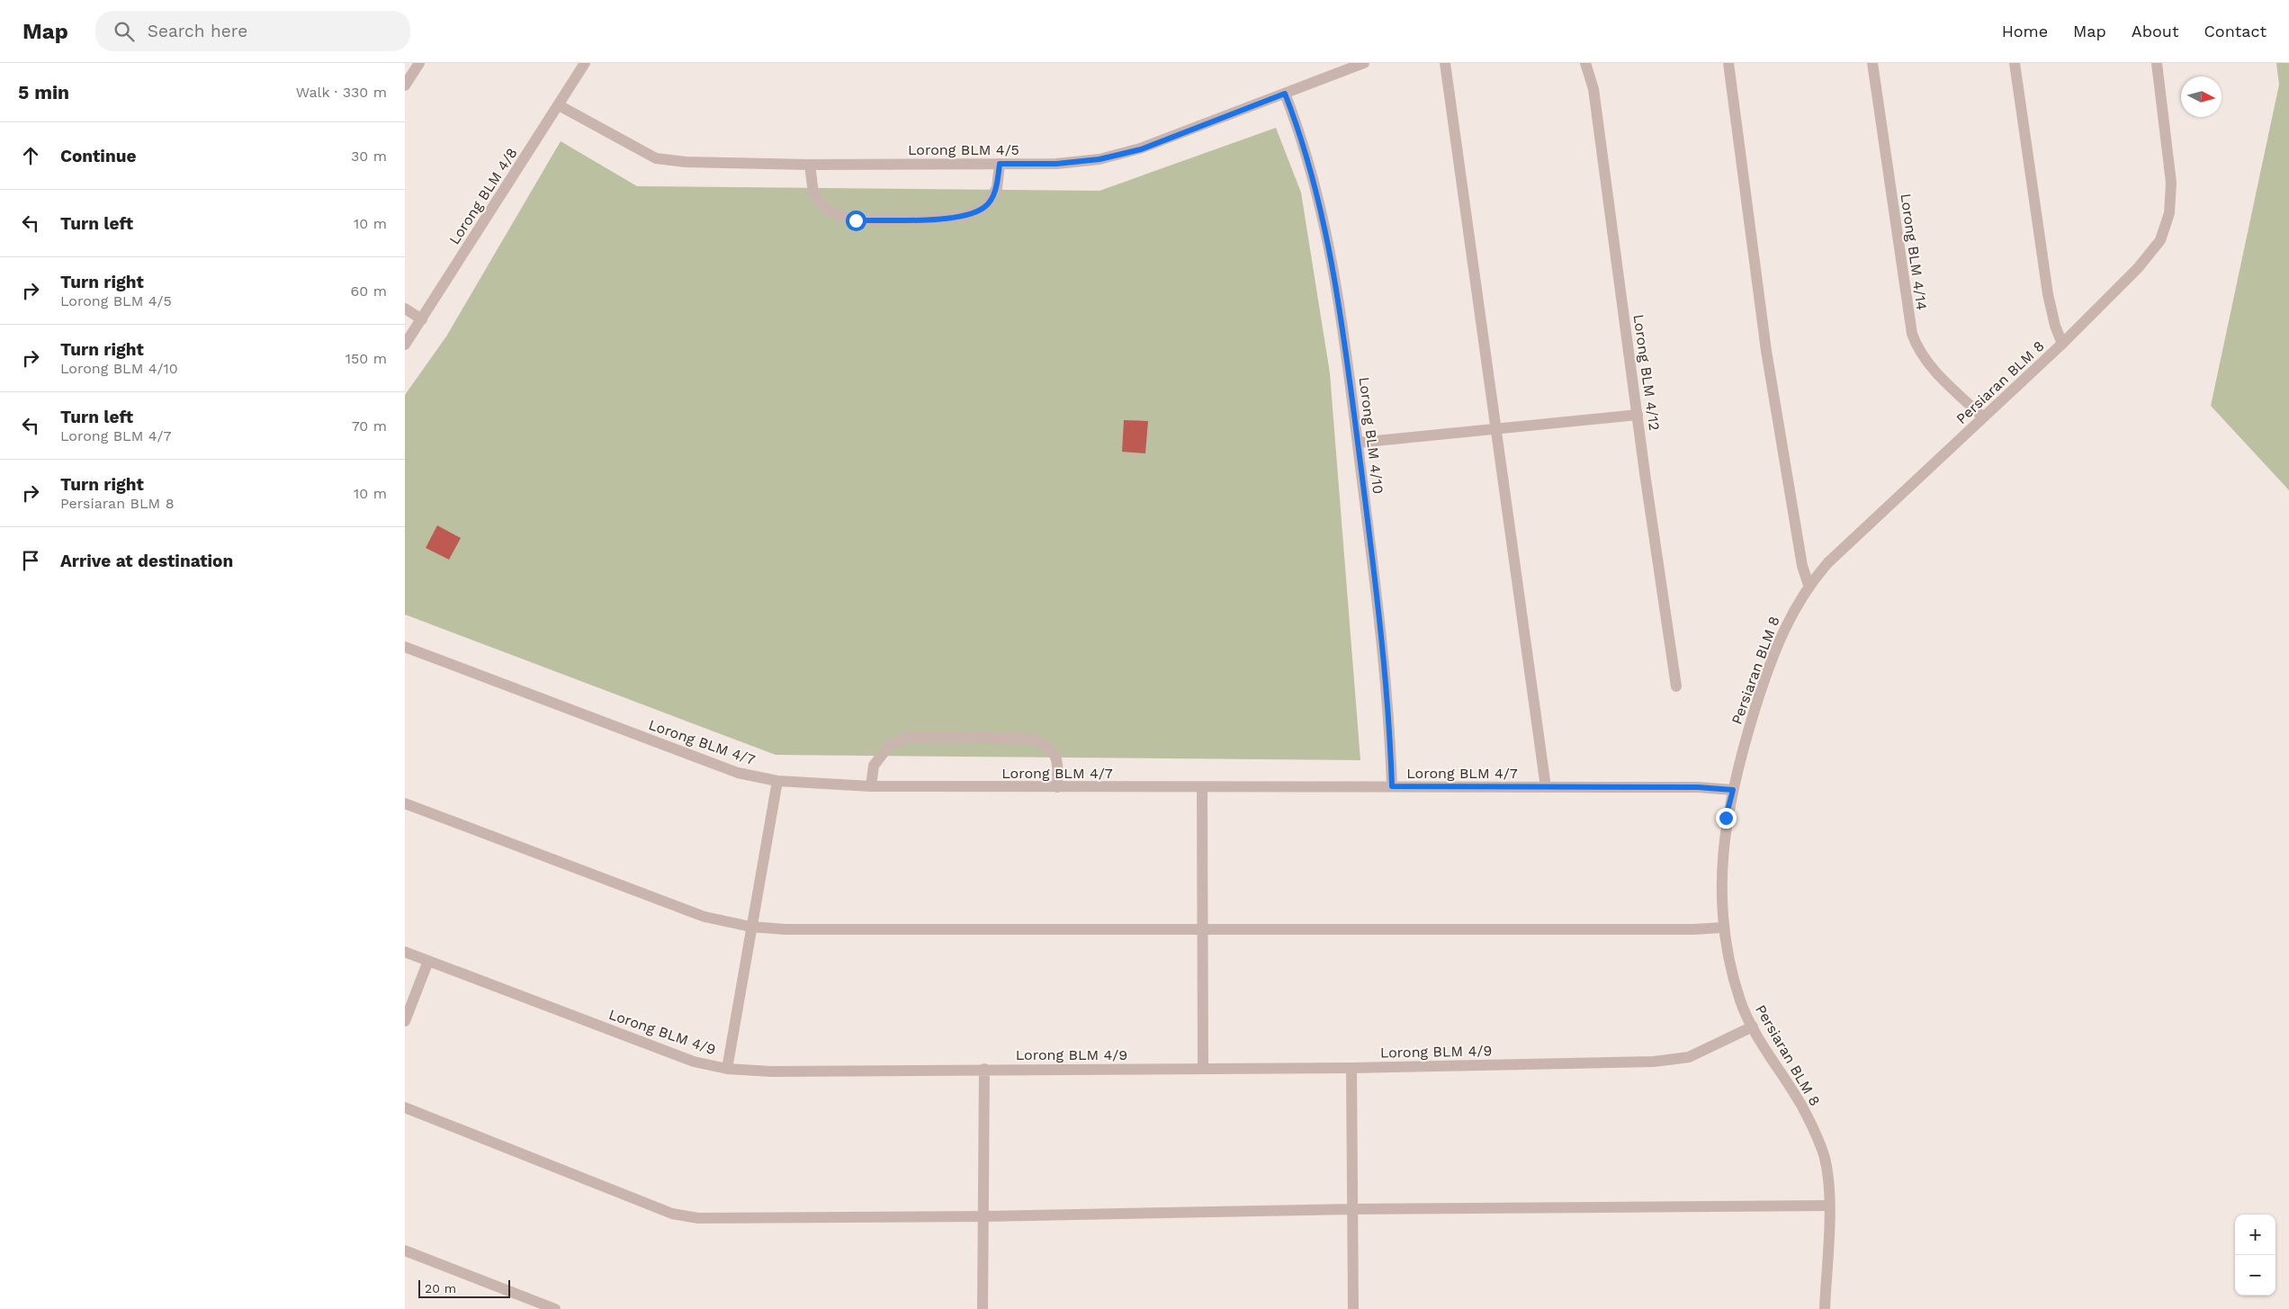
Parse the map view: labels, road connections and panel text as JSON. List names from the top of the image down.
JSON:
{
  "streets": {
    "street": [
      "Lorong BLM 4/5",
      "Lorong BLM 4/8",
      "Lorong BLM 4/14",
      "Lorong BLM 4/12",
      "Persiaran BLM 8",
      "Lorong BLM 4/10",
      "Lorong BLM 4/7",
      "Lorong BLM 4/9"
    ]
  },
  "crossings": [
    ["Lorong BLM 4/5", "Lorong BLM 4/8"],
    ["Lorong BLM 4/5", "Lorong BLM 4/10"],
    ["Lorong BLM 4/14", "Persiaran BLM 8"],
    ["Persiaran BLM 8", "Lorong BLM 4/7"],
    ["Persiaran BLM 8", "Lorong BLM 4/9"],
    ["Lorong BLM 4/10", "Lorong BLM 4/7"]
  ],
  "scale_bar": "20 m",
  "north": "right",
  "page": {
    "header": "Map",
    "search": "Search here",
    "nav": [
      "Home",
      "Map",
      "About",
      "Contact"
    ],
    "heading": ["5 min", "Walk · 330 m"],
    "list": [
      ["Continue", "30 m"],
      ["Turn left", "10 m"],
      ["Turn right", "Lorong BLM 4/5", "60 m"],
      ["Turn right", "Lorong BLM 4/10", "150 m"],
      ["Turn left", "Lorong BLM 4/7", "70 m"],
      ["Turn right", "Persiaran BLM 8", "10 m"],
      "Arrive at destination"
    ],
    "map_buttons": ["+", "−"],
    "scale": "20 m"
  }
}
